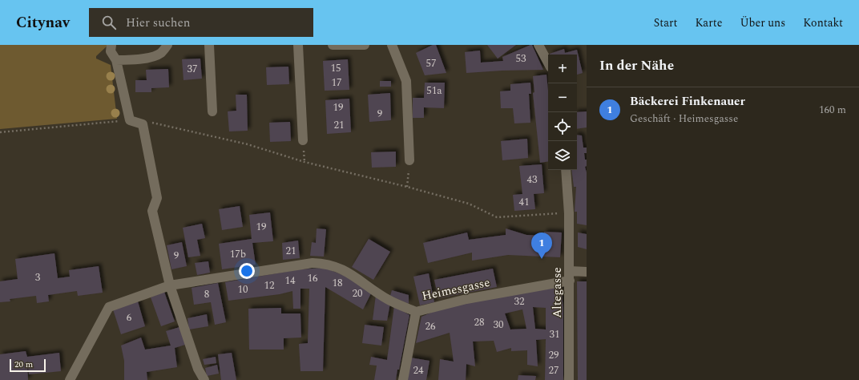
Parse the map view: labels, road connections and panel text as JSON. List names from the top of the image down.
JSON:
{
  "streets": {
    "street": ["Heimesgasse", "Altegasse"]
  },
  "crossings": [
    ["Heimesgasse", "Altegasse"]
  ],
  "house_numbers": [
    "53",
    "57",
    "15",
    "37",
    "17",
    "51a",
    "19",
    "9",
    "21",
    "43",
    "41",
    "19",
    "21",
    "17b",
    "9",
    "3",
    "16",
    "14",
    "18",
    "12",
    "10",
    "20",
    "8",
    "32",
    "6",
    "28",
    "30",
    "26",
    "31",
    "29",
    "24",
    "27"
  ],
  "scale_bar": "20 m",
  "page": {
    "header": "Citynav",
    "search": "Hier suchen",
    "nav": [
      "Start",
      "Karte",
      "Über uns",
      "Kontakt"
    ],
    "heading": "In der Nähe",
    "map_buttons": ["+", "−"],
    "list": [
      {
        "mark": "1",
        "name": "Bäckerei Finkenauer",
        "note": "Geschäft · Heimesgasse",
        "value": "160 m"
      }
    ],
    "pins": "1",
    "scale": "20 m"
  }
}
